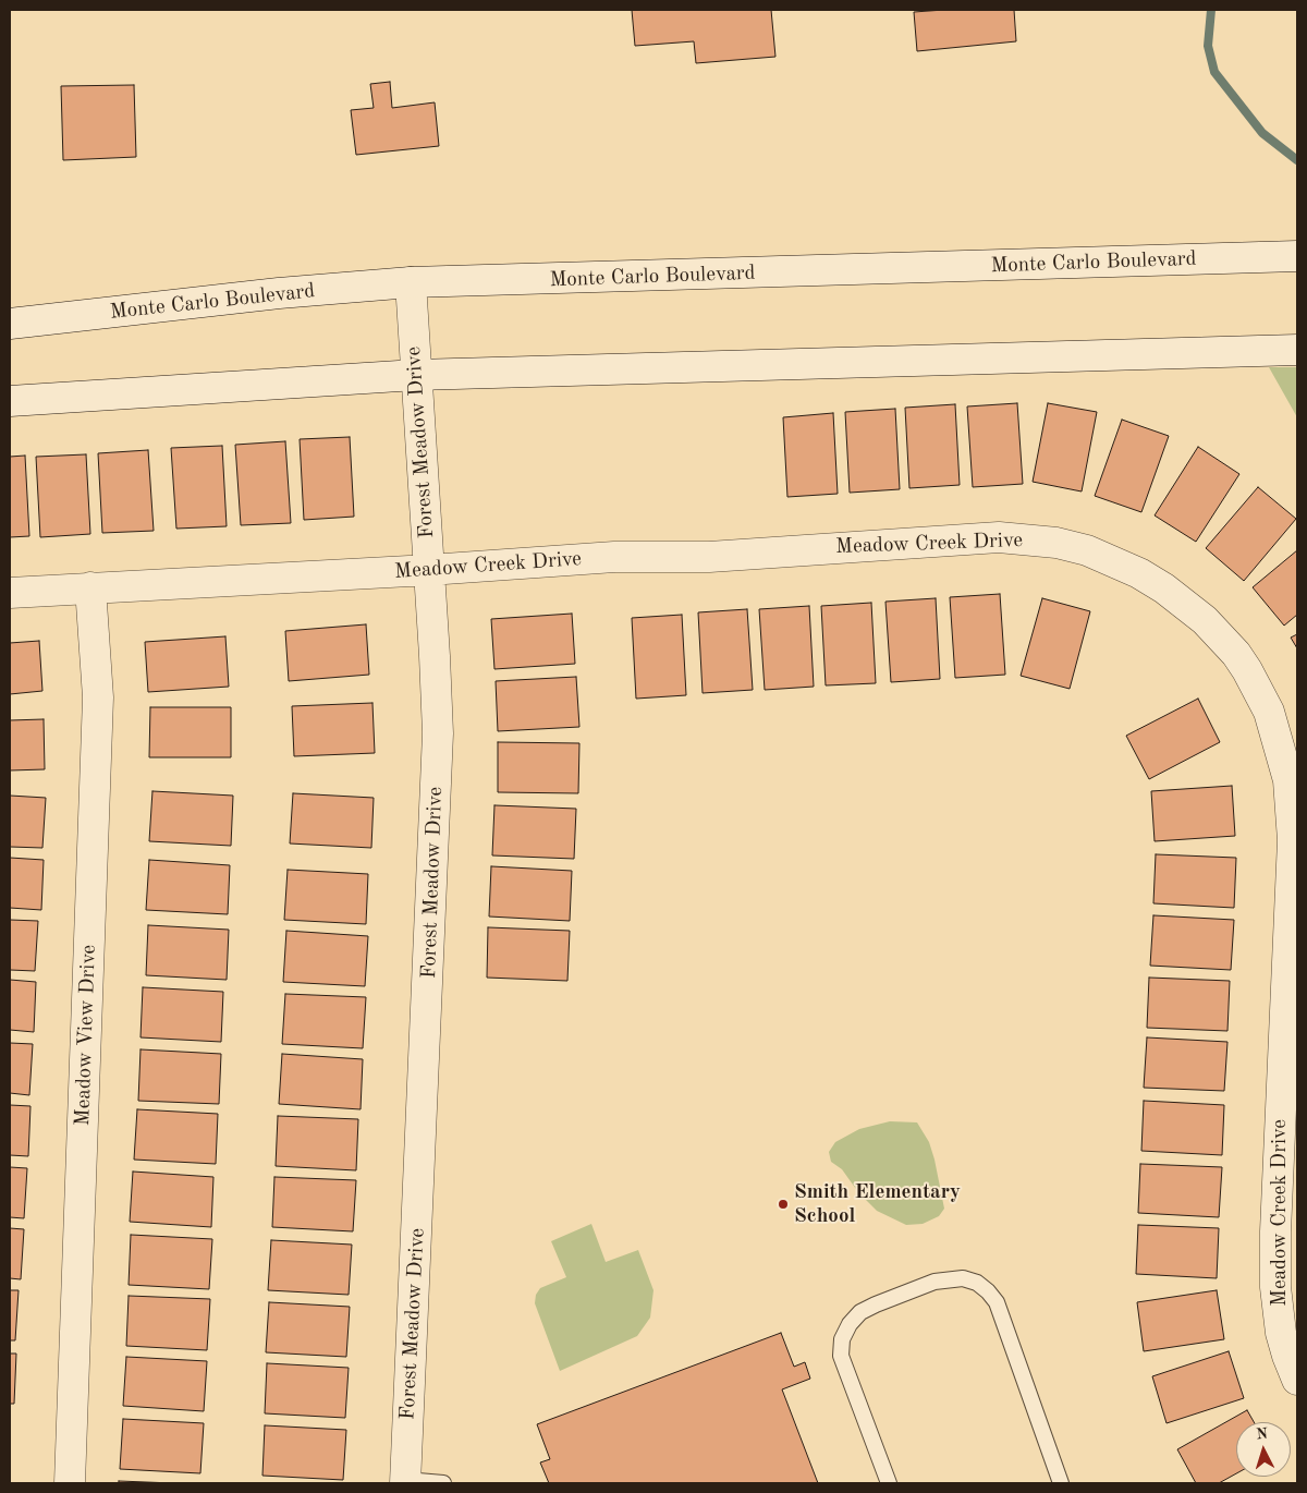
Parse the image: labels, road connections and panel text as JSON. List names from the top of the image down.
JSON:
{
  "streets": {
    "street": [
      "Monte Carlo Boulevard",
      "Forest Meadow Drive",
      "Meadow Creek Drive",
      "Meadow View Drive"
    ]
  },
  "crossings": [
    ["Monte Carlo Boulevard", "Forest Meadow Drive"],
    ["Forest Meadow Drive", "Meadow Creek Drive"],
    ["Meadow Creek Drive", "Meadow View Drive"]
  ],
  "places": ["Smith Elementary School"],
  "north": "top"
}
